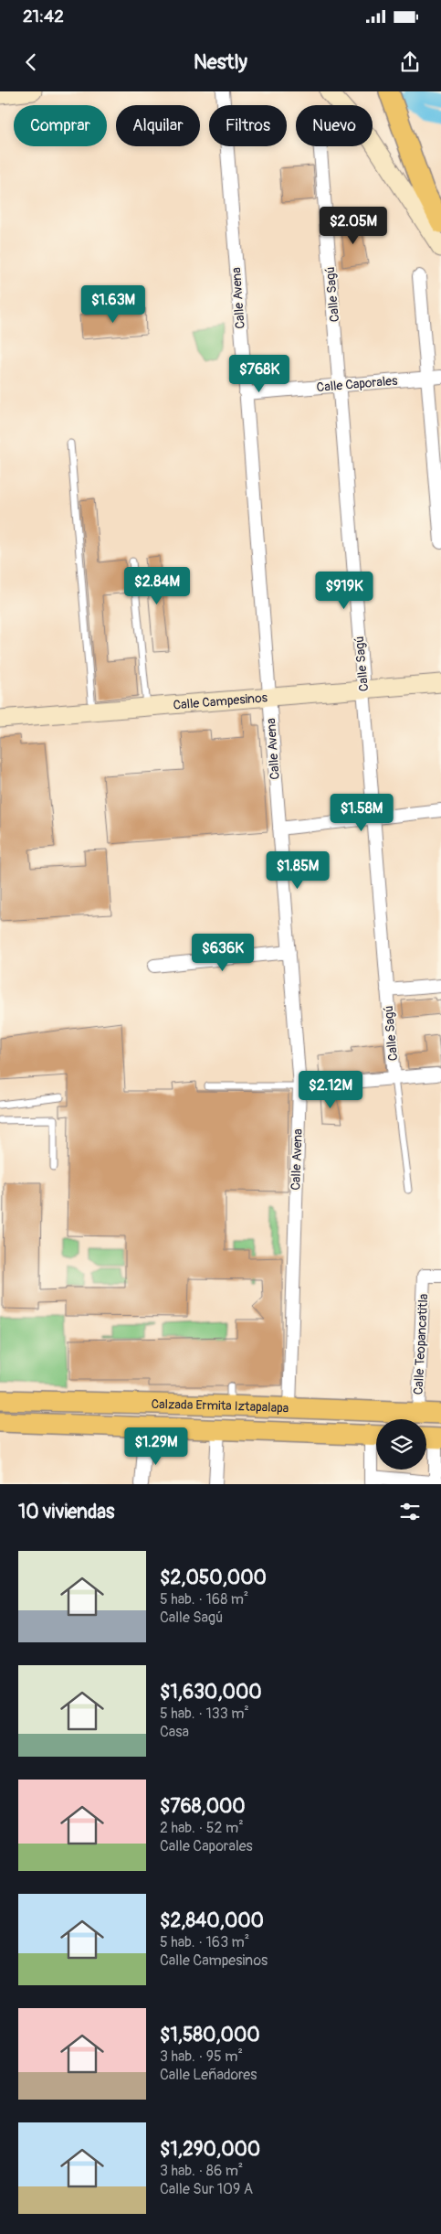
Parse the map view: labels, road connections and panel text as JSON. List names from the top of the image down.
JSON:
{
  "streets": {
    "main road": ["Calzada Ermita Iztapalapa"],
    "street": [
      "Calle Sagú",
      "Calle Avena",
      "Calle Caporales",
      "Calle Campesinos",
      "Calle Teopancatitla"
    ]
  },
  "crossings": [
    ["Calle Sagú", "Calle Caporales"],
    ["Calle Sagú", "Calle Campesinos"],
    ["Calle Avena", "Calle Caporales"],
    ["Calle Avena", "Calle Campesinos"],
    ["Calle Avena", "Calzada Ermita Iztapalapa"],
    ["Calle Teopancatitla", "Calzada Ermita Iztapalapa"]
  ],
  "page": {
    "status": "21:42",
    "header": "Nestly",
    "chip": [
      "Comprar",
      "Alquilar",
      "Filtros",
      "Nuevo"
    ],
    "price": [
      "$2.05M",
      "$1.63M",
      "$768K",
      "$2.84M",
      "$919K",
      "$1.58M",
      "$1.85M",
      "$636K",
      "$2.12M",
      "$1.29M"
    ],
    "heading": "10 viviendas",
    "list": [
      {
        "name": "$2,050,000",
        "note": "5 hab. · 168 m² · Calle Sagú"
      },
      {
        "name": "$1,630,000",
        "note": "5 hab. · 133 m² · Casa"
      },
      {
        "name": "$768,000",
        "note": "2 hab. · 52 m² · Calle Caporales"
      },
      {
        "name": "$2,840,000",
        "note": "5 hab. · 163 m² · Calle Campesinos"
      },
      {
        "name": "$1,580,000",
        "note": "3 hab. · 95 m² · Calle Leñadores"
      },
      {
        "name": "$1,290,000",
        "note": "3 hab. · 86 m² · Calle Sur 109 A"
      }
    ]
  }
}
